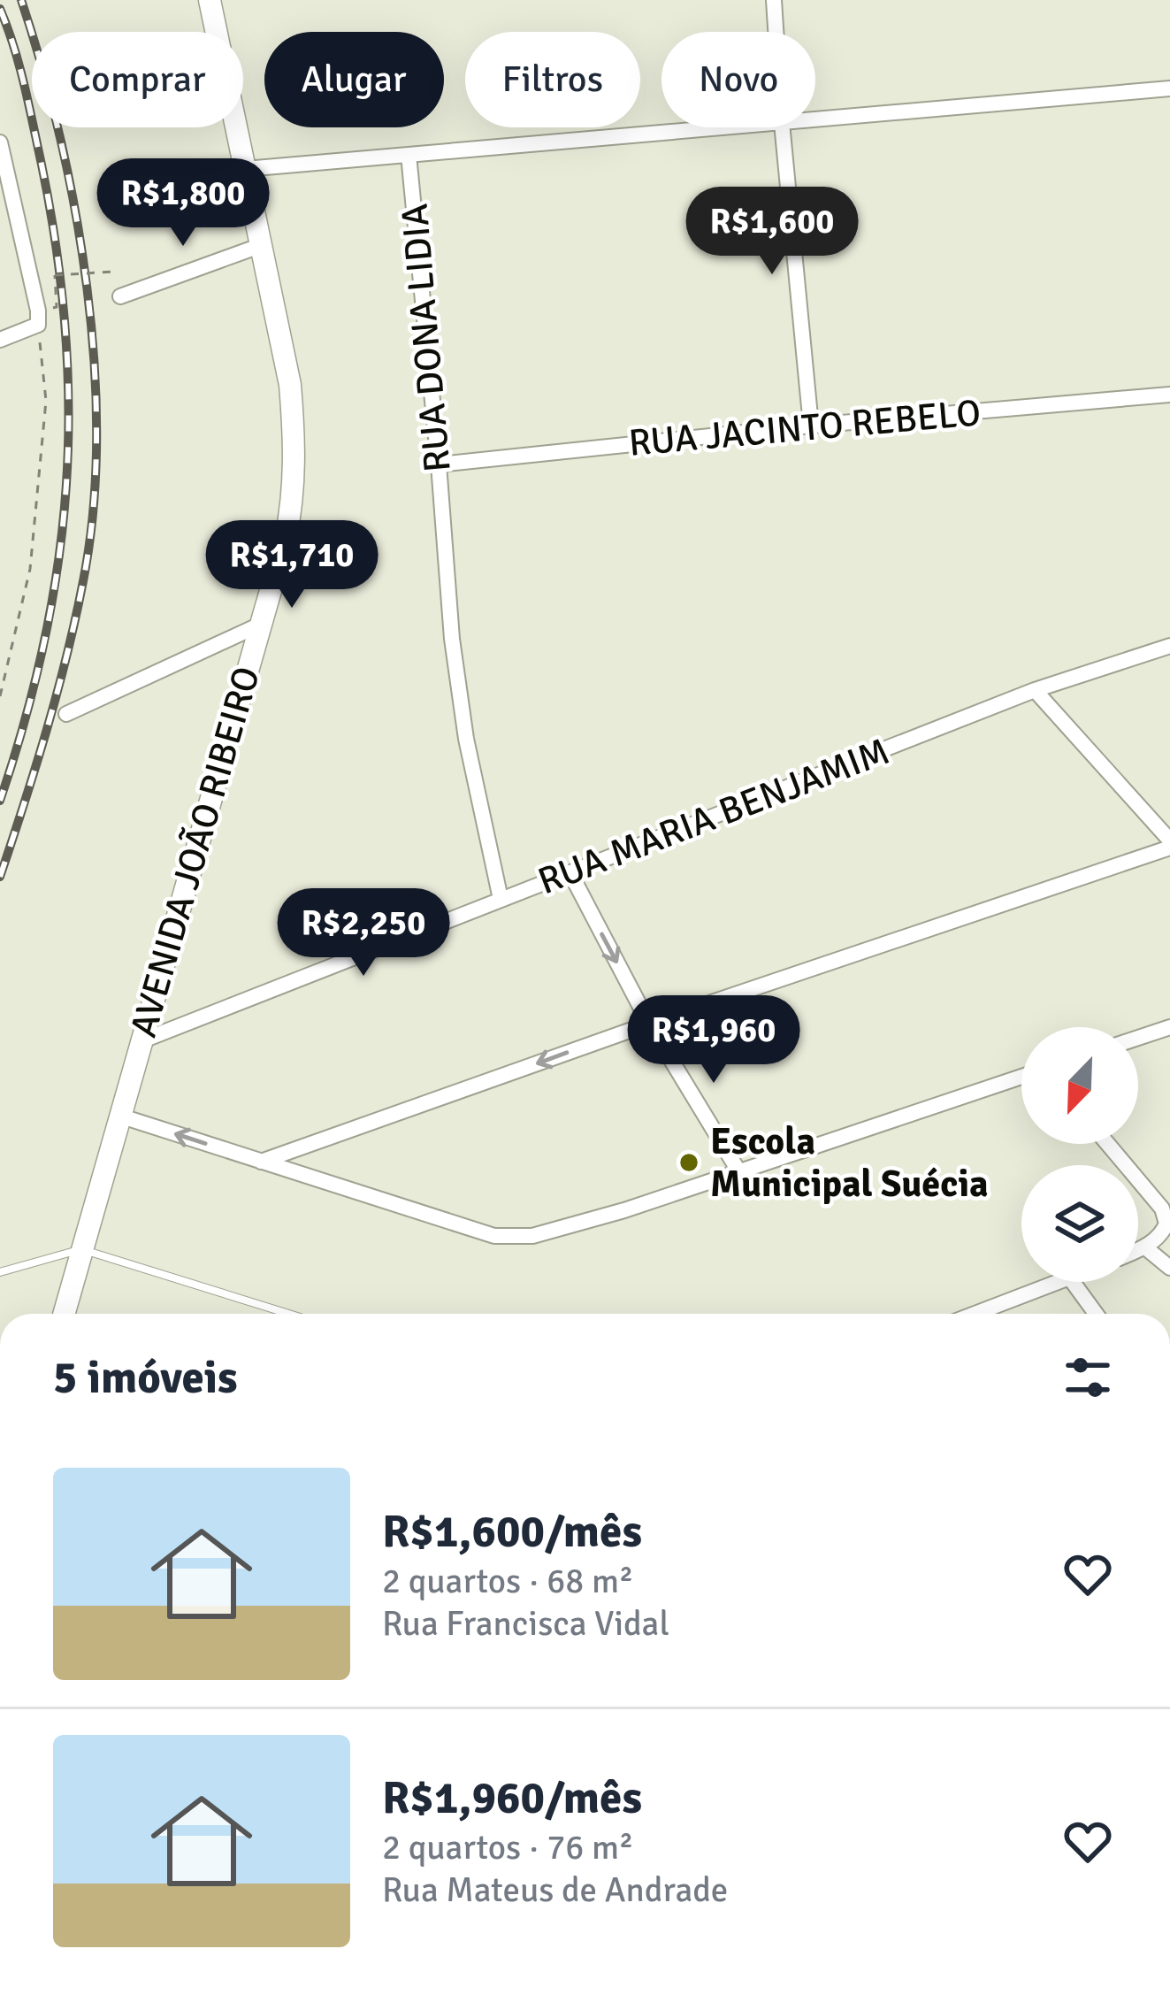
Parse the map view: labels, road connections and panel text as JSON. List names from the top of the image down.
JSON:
{
  "streets": {
    "main road": ["AVENIDA JOÃO RIBEIRO"],
    "street": ["RUA DONA LIDIA", "RUA JACINTO REBELO", "RUA MARIA BENJAMIM"]
  },
  "crossings": [
    ["RUA DONA LIDIA", "RUA JACINTO REBELO"],
    ["RUA DONA LIDIA", "RUA MARIA BENJAMIM"],
    ["RUA MARIA BENJAMIM", "AVENIDA JOÃO RIBEIRO"]
  ],
  "places": ["Escola Municipal Suécia"],
  "north": "bottom left",
  "page": {
    "chip": [
      "Comprar",
      "Alugar",
      "Filtros",
      "Novo"
    ],
    "price": [
      "R$1,800",
      "R$1,600",
      "R$1,710",
      "R$2,250",
      "R$1,960"
    ],
    "heading": "5 imóveis",
    "list": [
      {
        "name": "R$1,600/mês",
        "note": "2 quartos · 68 m² · Rua Francisca Vidal"
      },
      {
        "name": "R$1,960/mês",
        "note": "2 quartos · 76 m² · Rua Mateus de Andrade"
      }
    ]
  }
}
